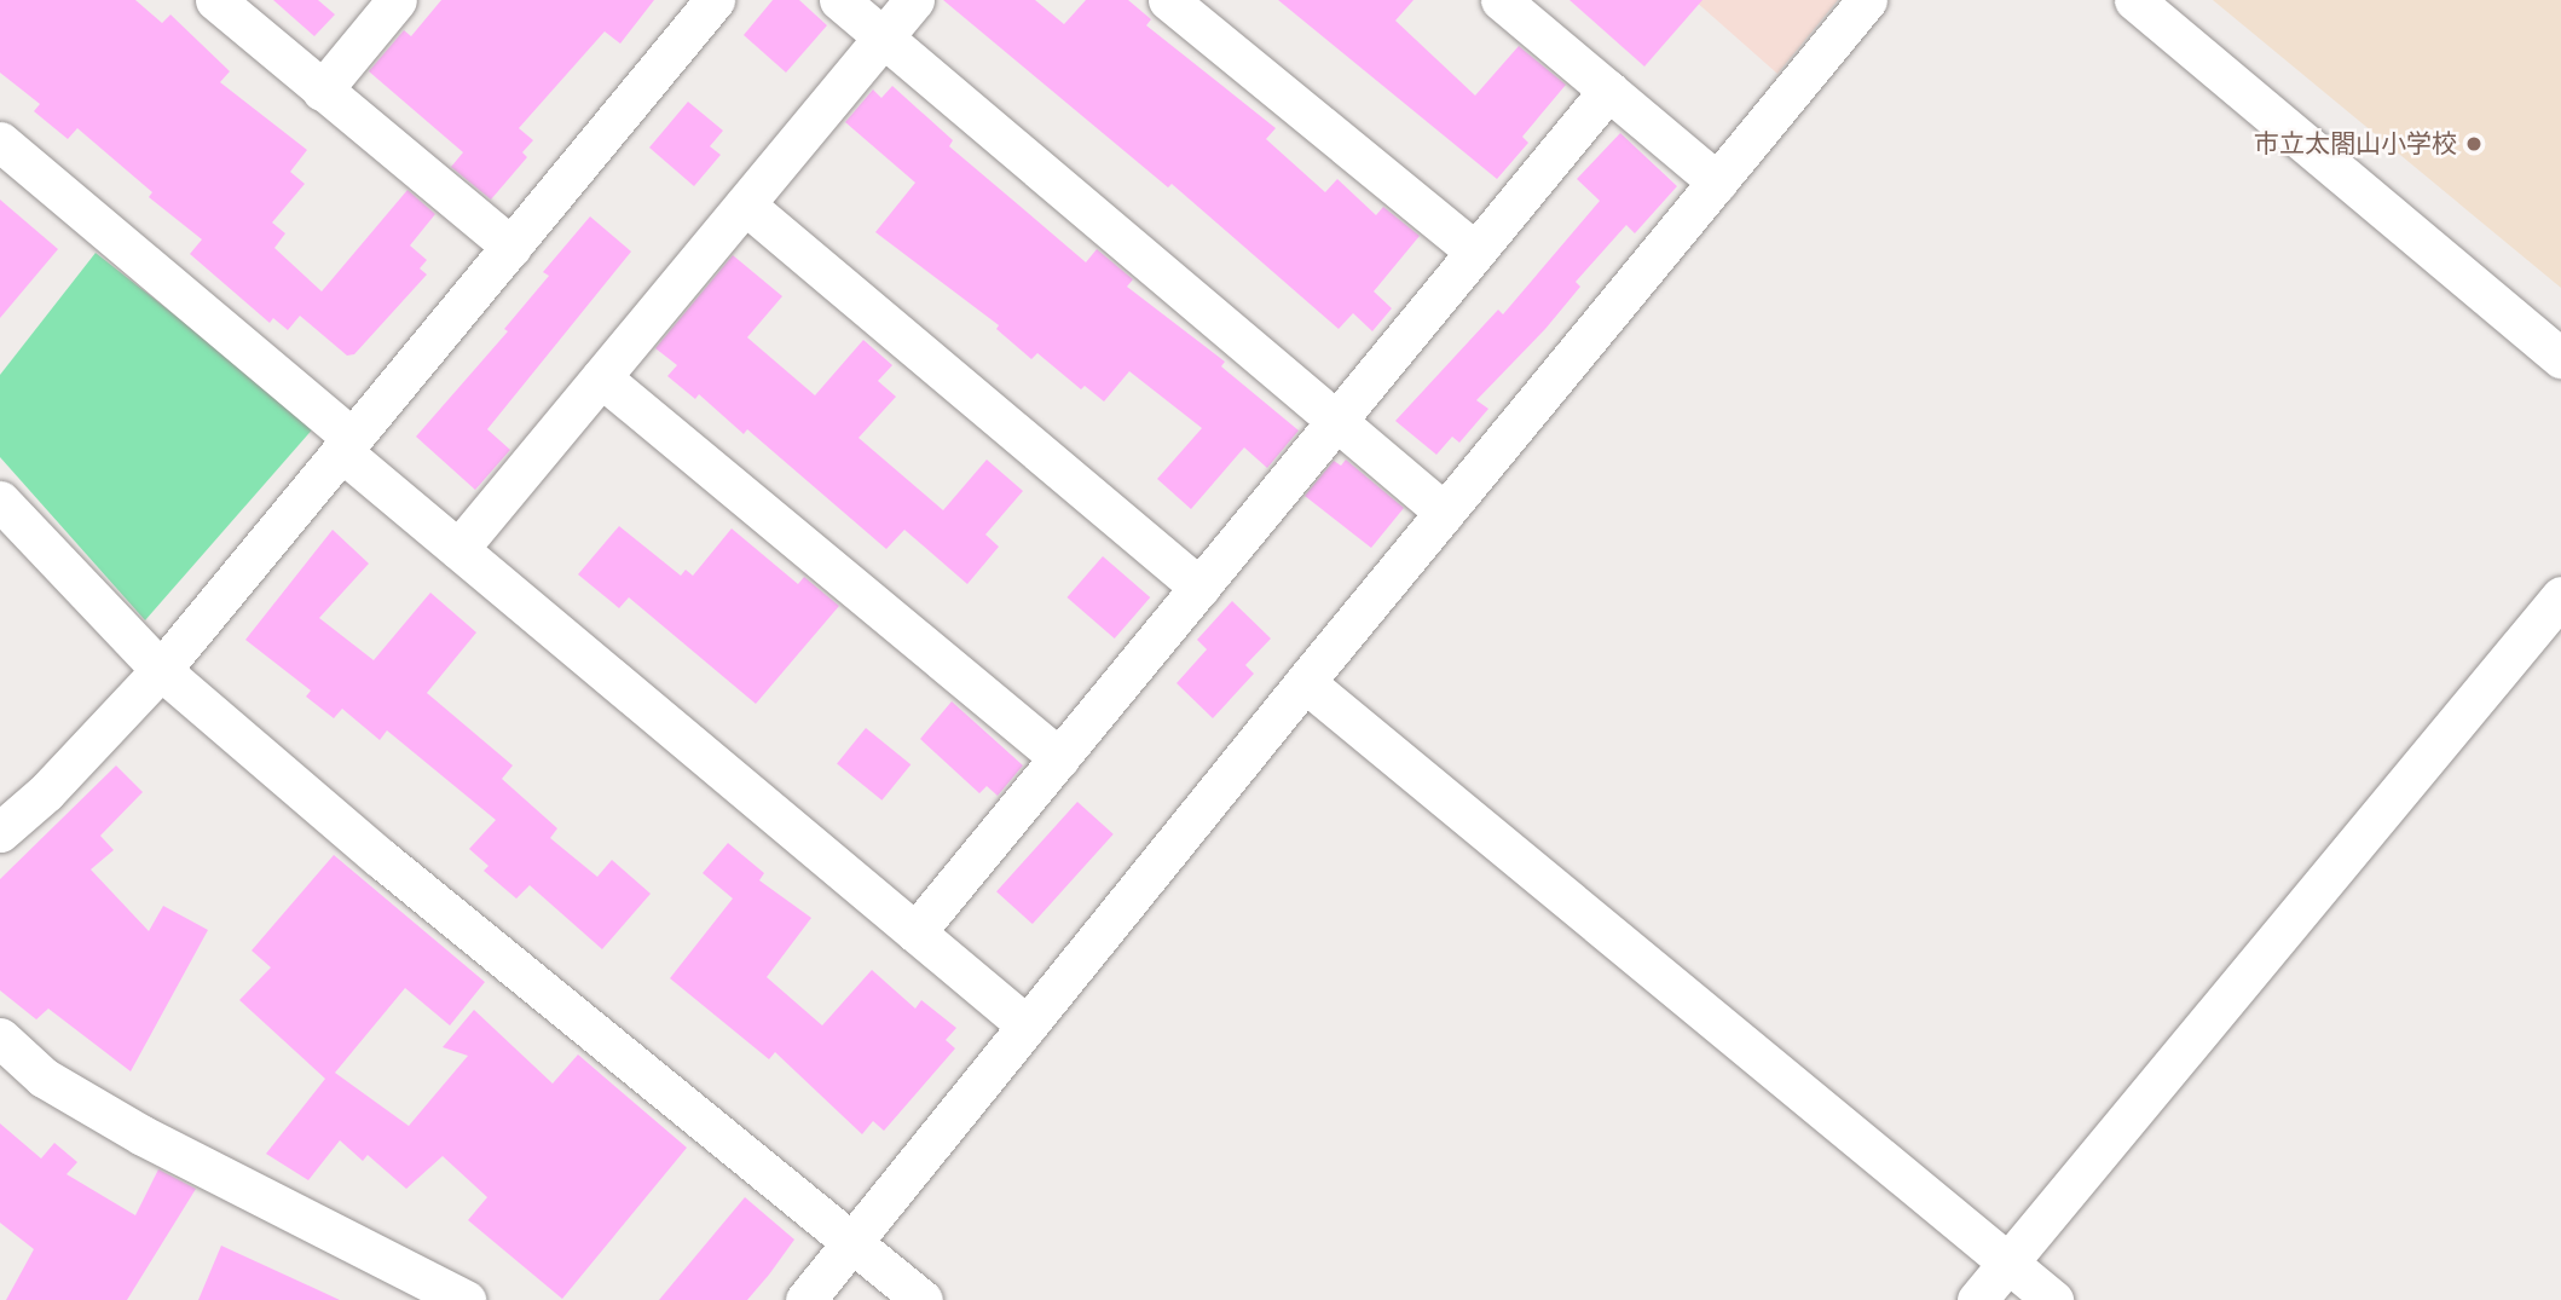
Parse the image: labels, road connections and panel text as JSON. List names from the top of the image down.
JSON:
{
  "places": ["市立太閤山小学校"]
}
